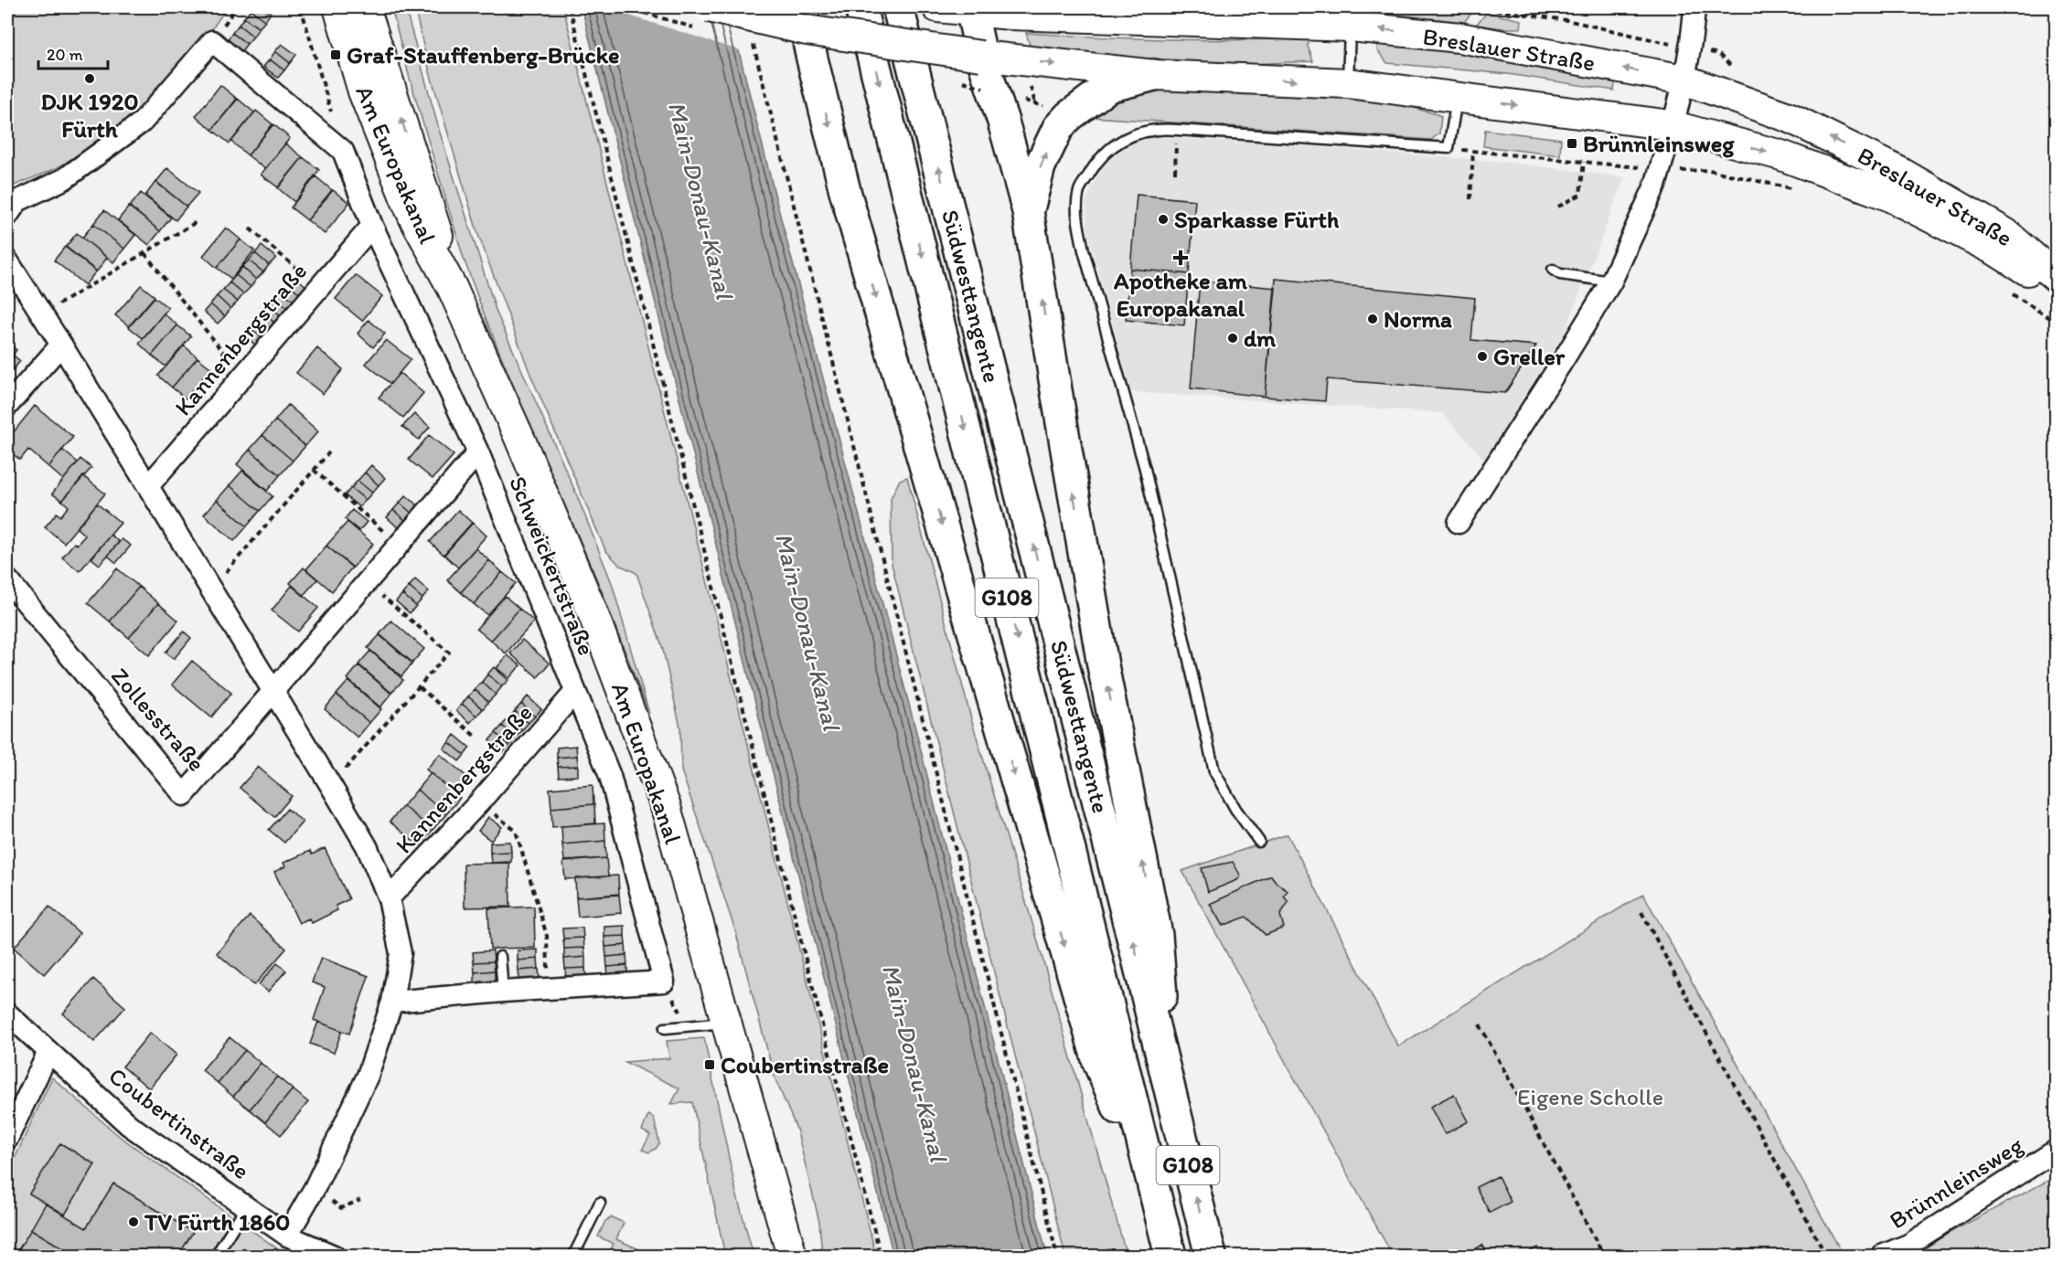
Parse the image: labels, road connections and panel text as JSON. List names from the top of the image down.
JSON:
{
  "streets": {
    "highway": ["Südwesttangente", "G108"],
    "main road": ["Breslauer Straße", "Am Europakanal"],
    "street": [
      "Kannenbergstraße",
      "Schweickertstraße",
      "Zollesstraße",
      "Coubertinstraße",
      "Brünnleinsweg"
    ]
  },
  "crossings": [
    ["Kannenbergstraße", "Schweickertstraße"],
    ["Kannenbergstraße", "Zollesstraße"],
    ["Kannenbergstraße", "Coubertinstraße"]
  ],
  "water": ["Main-Donau-Kanal"],
  "parks": ["Eigene Scholle"],
  "places": {
    "transit": ["Graf-Stauffenberg-Brücke", "Brünnleinsweg", "Coubertinstraße"],
    "other": [
      "DJK 1920 Fürth",
      "Sparkasse Fürth",
      "Norma",
      "dm",
      "Greller",
      "TV Fürth 1860"
    ],
    "health": ["Apotheke am Europakanal"]
  },
  "scale_bar": "20 m"
}
